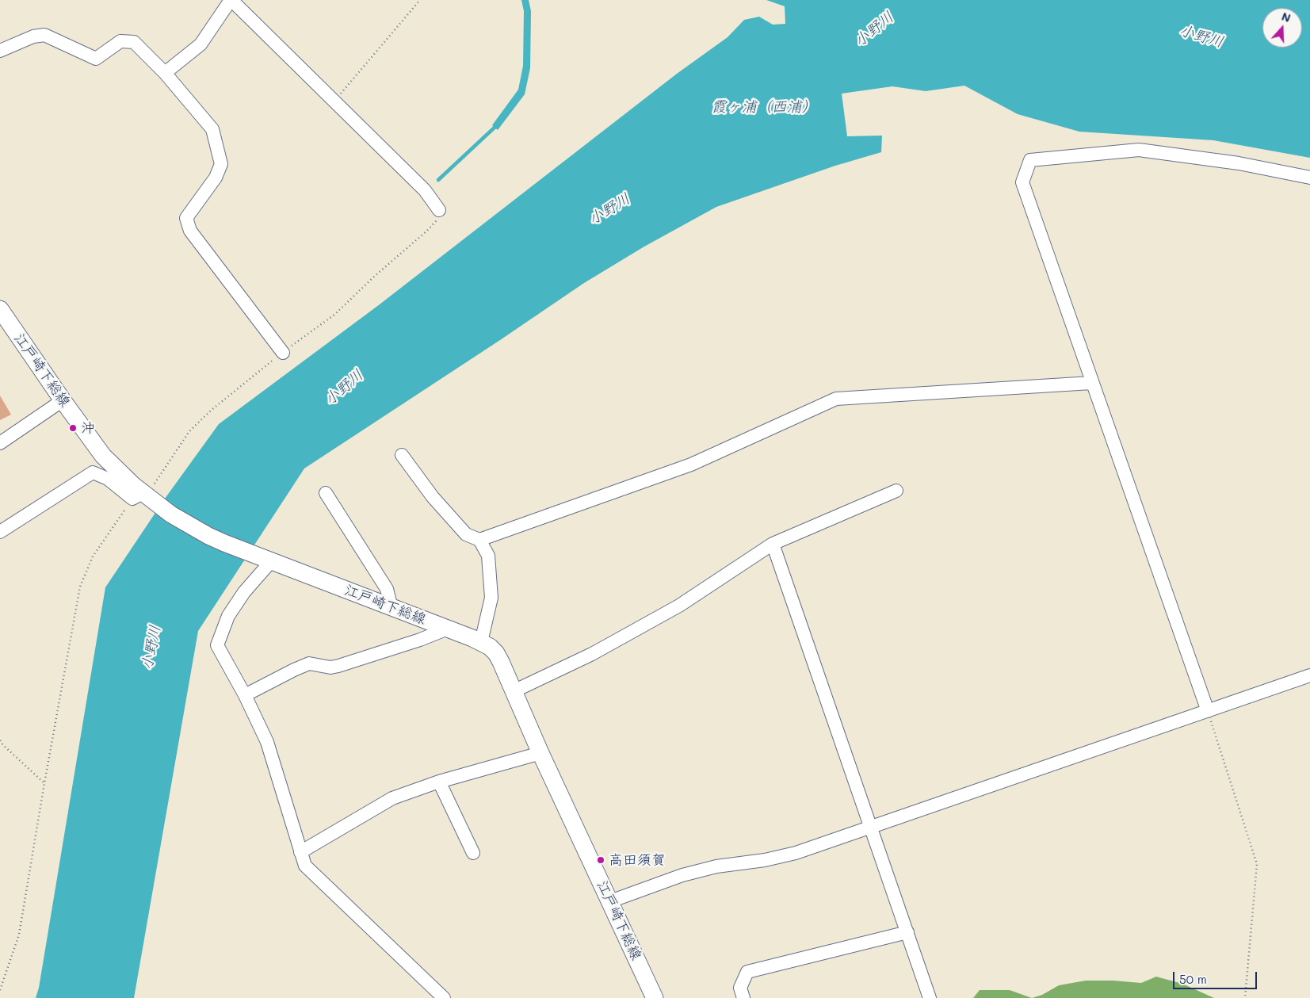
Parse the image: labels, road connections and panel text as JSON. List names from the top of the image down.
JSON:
{
  "streets": {
    "main road": ["江戸崎下総線"]
  },
  "water": ["小野川", "霞ヶ浦（西浦）"],
  "places": ["沖", "高田須賀"],
  "scale_bar": "50 m",
  "north": "top"
}
